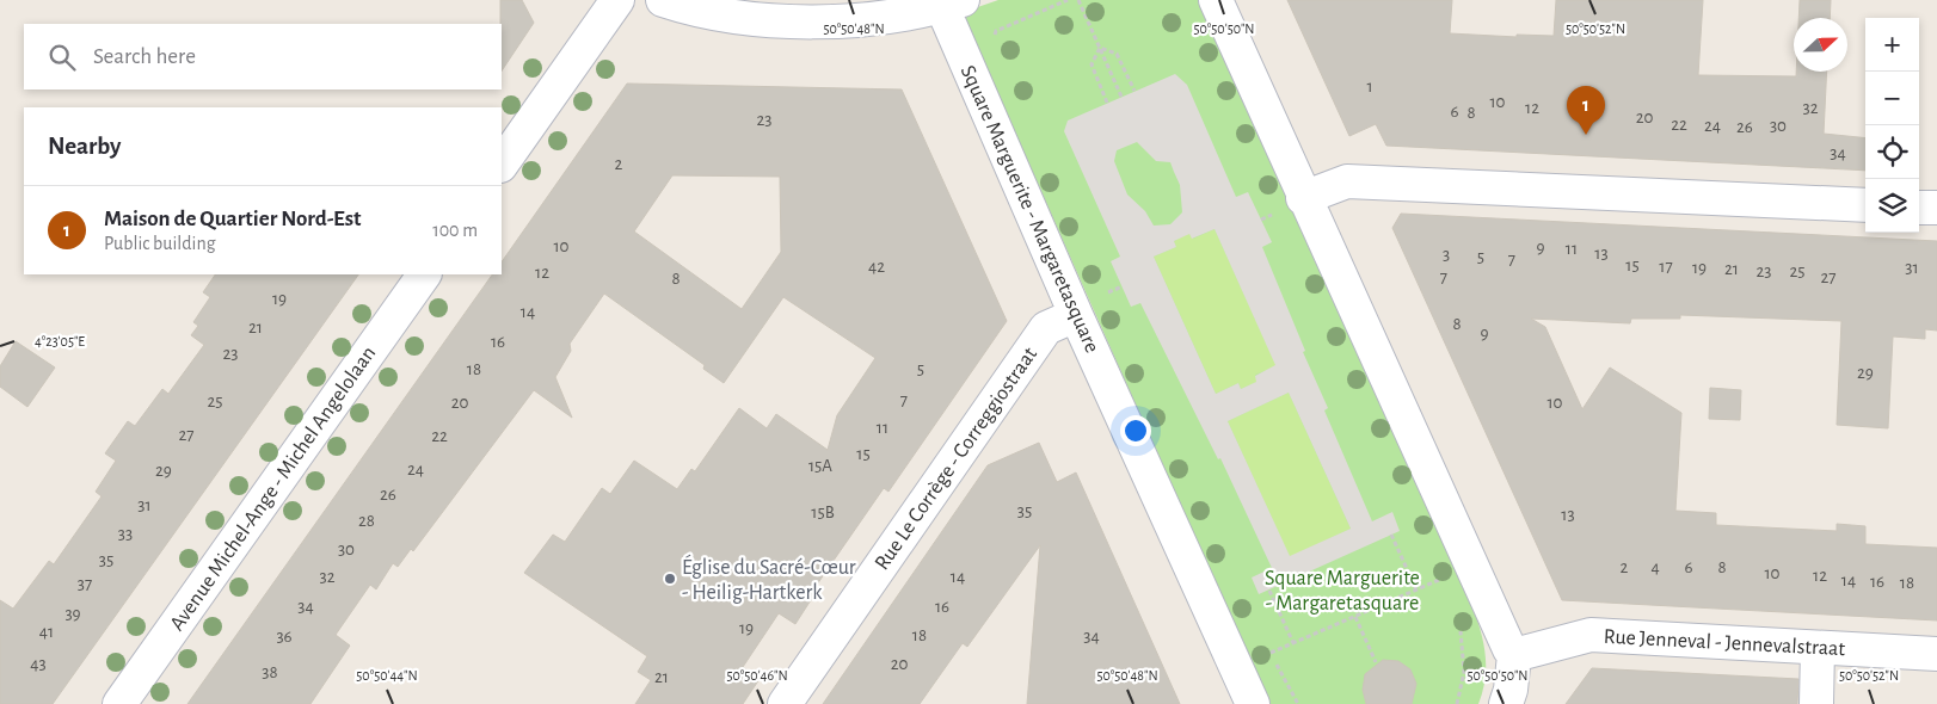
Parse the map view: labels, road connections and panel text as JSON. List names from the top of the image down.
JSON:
{
  "streets": {
    "street": [
      "Square Marguerite - Margaretasquare",
      "Rue Le Corrège - Correggiostraat",
      "Avenue Michel-Ange - Michel Angelolaan",
      "Rue Jenneval - Jennevalstraat"
    ]
  },
  "crossings": [
    ["Square Marguerite - Margaretasquare", "Rue Le Corrège - Correggiostraat"]
  ],
  "parks": ["Square Marguerite - Margaretasquare"],
  "places": ["Église du Sacré-Cœur - Heilig-Hartkerk"],
  "house_numbers": [
    "1",
    "10",
    "12",
    "32",
    "6",
    "8",
    "20",
    "23",
    "22",
    "24",
    "30",
    "26",
    "34",
    "2",
    "10",
    "9",
    "11",
    "13",
    "3",
    "5",
    "7",
    "15",
    "42",
    "17",
    "19",
    "31",
    "21",
    "23",
    "25",
    "12",
    "7",
    "27",
    "8",
    "19",
    "14",
    "8",
    "21",
    "9",
    "16",
    "23",
    "18",
    "5",
    "29",
    "7",
    "25",
    "20",
    "10",
    "11",
    "27",
    "22",
    "15",
    "15A",
    "24",
    "29",
    "26",
    "31",
    "35",
    "15B",
    "13",
    "28",
    "33",
    "30",
    "35",
    "2",
    "4",
    "6",
    "8",
    "10",
    "12",
    "32",
    "14",
    "14",
    "16",
    "18",
    "37",
    "34",
    "16",
    "39",
    "19",
    "41",
    "18",
    "36",
    "34",
    "43",
    "20",
    "38",
    "21"
  ],
  "north": "right",
  "page": {
    "map_buttons": ["+", "−"],
    "search": "Search here",
    "pins": "1",
    "heading": "Nearby",
    "list": [
      {
        "mark": "1",
        "name": "Maison de Quartier Nord-Est",
        "note": "Public building",
        "value": "100 m"
      }
    ]
  },
  "coordinates": [
    "50°50'48\"N",
    "50°50'50\"N",
    "50°50'52\"N",
    "4°23'05\"E",
    "50°50'44\"N",
    "50°50'46\"N"
  ]
}
